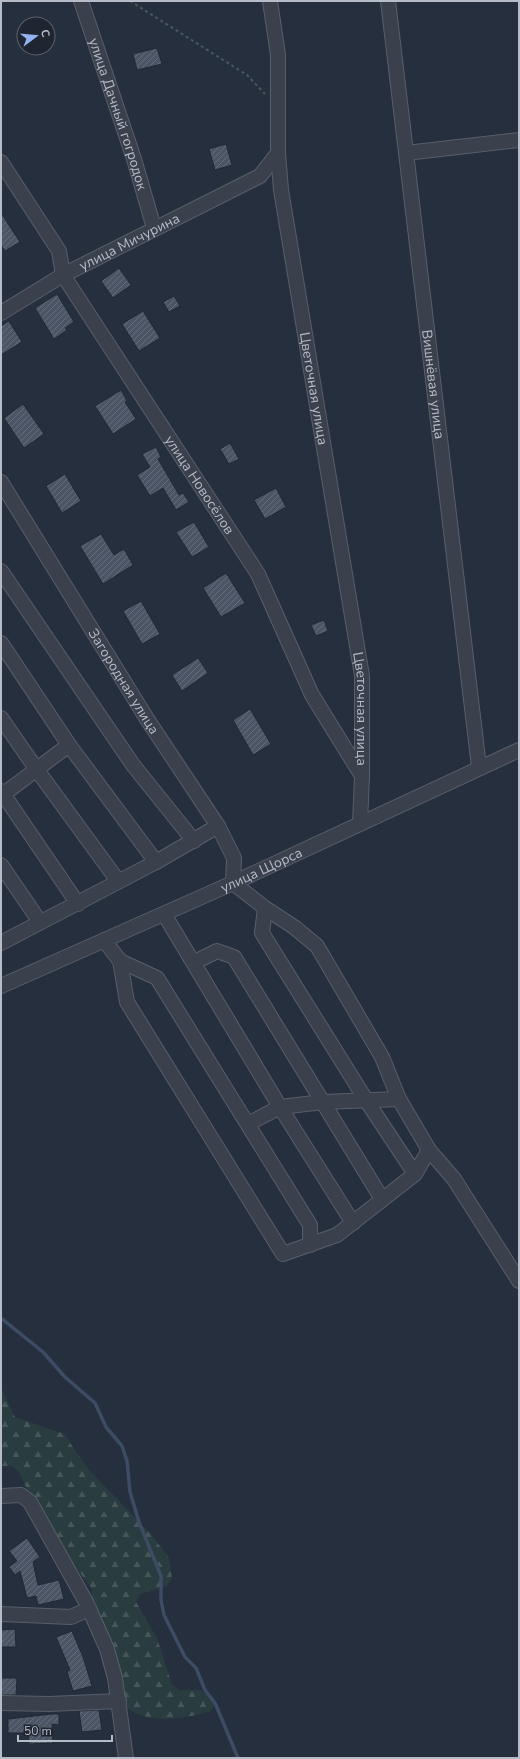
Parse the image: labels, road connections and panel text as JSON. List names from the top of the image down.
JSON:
{
  "streets": {
    "street": [
      "улица Дачный гогродок",
      "улица Мичурина",
      "Вишнёвая улица",
      "Цветочная улица",
      "улица Новосёлов",
      "Загородная улица",
      "улица Щорса"
    ]
  },
  "crossings": [
    ["улица Дачный гогродок", "улица Мичурина"],
    ["улица Мичурина", "Цветочная улица"],
    ["улица Мичурина", "улица Новосёлов"],
    ["Вишнёвая улица", "улица Щорса"],
    ["Цветочная улица", "улица Новосёлов"],
    ["Загородная улица", "улица Щорса"]
  ],
  "scale_bar": "50 m",
  "north": "right"
}
